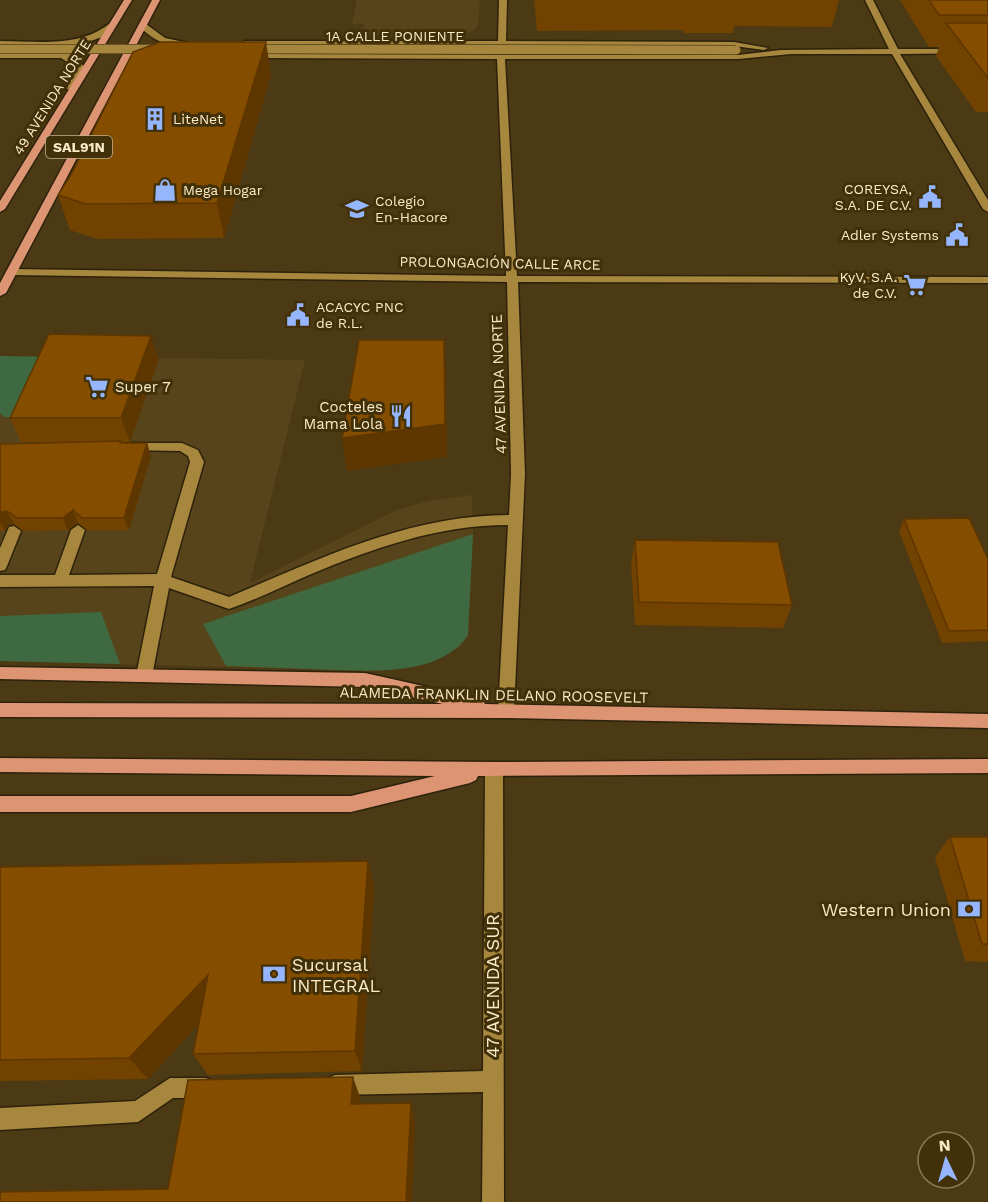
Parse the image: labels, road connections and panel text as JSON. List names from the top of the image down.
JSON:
{
  "streets": {
    "main road": ["49 AVENIDA NORTE", "SAL91N", "ALAMEDA FRANKLIN DELANO ROOSEVELT"],
    "street": [
      "1A CALLE PONIENTE",
      "PROLONGACIÓN CALLE ARCE",
      "47 AVENIDA NORTE",
      "47 AVENIDA SUR"
    ]
  },
  "crossings": [
    ["1A CALLE PONIENTE", "47 AVENIDA NORTE"],
    ["SAL91N", "PROLONGACIÓN CALLE ARCE"],
    ["PROLONGACIÓN CALLE ARCE", "47 AVENIDA NORTE"],
    ["47 AVENIDA NORTE", "ALAMEDA FRANKLIN DELANO ROOSEVELT"]
  ],
  "places": {
    "building": ["LiteNet"],
    "shop": ["Mega Hogar"],
    "public building": ["COREYSA, S.A. DE C.V.", "Adler Systems", "ACACYC PNC de R.L."],
    "school or university": ["Colegio En-Hacore"],
    "supermarket": ["KyV, S.A. de C.V.", "Super 7"],
    "restaurant": ["Cocteles Mama Lola"],
    "bank": ["Western Union", "Sucursal INTEGRAL"]
  },
  "north": "top"
}
